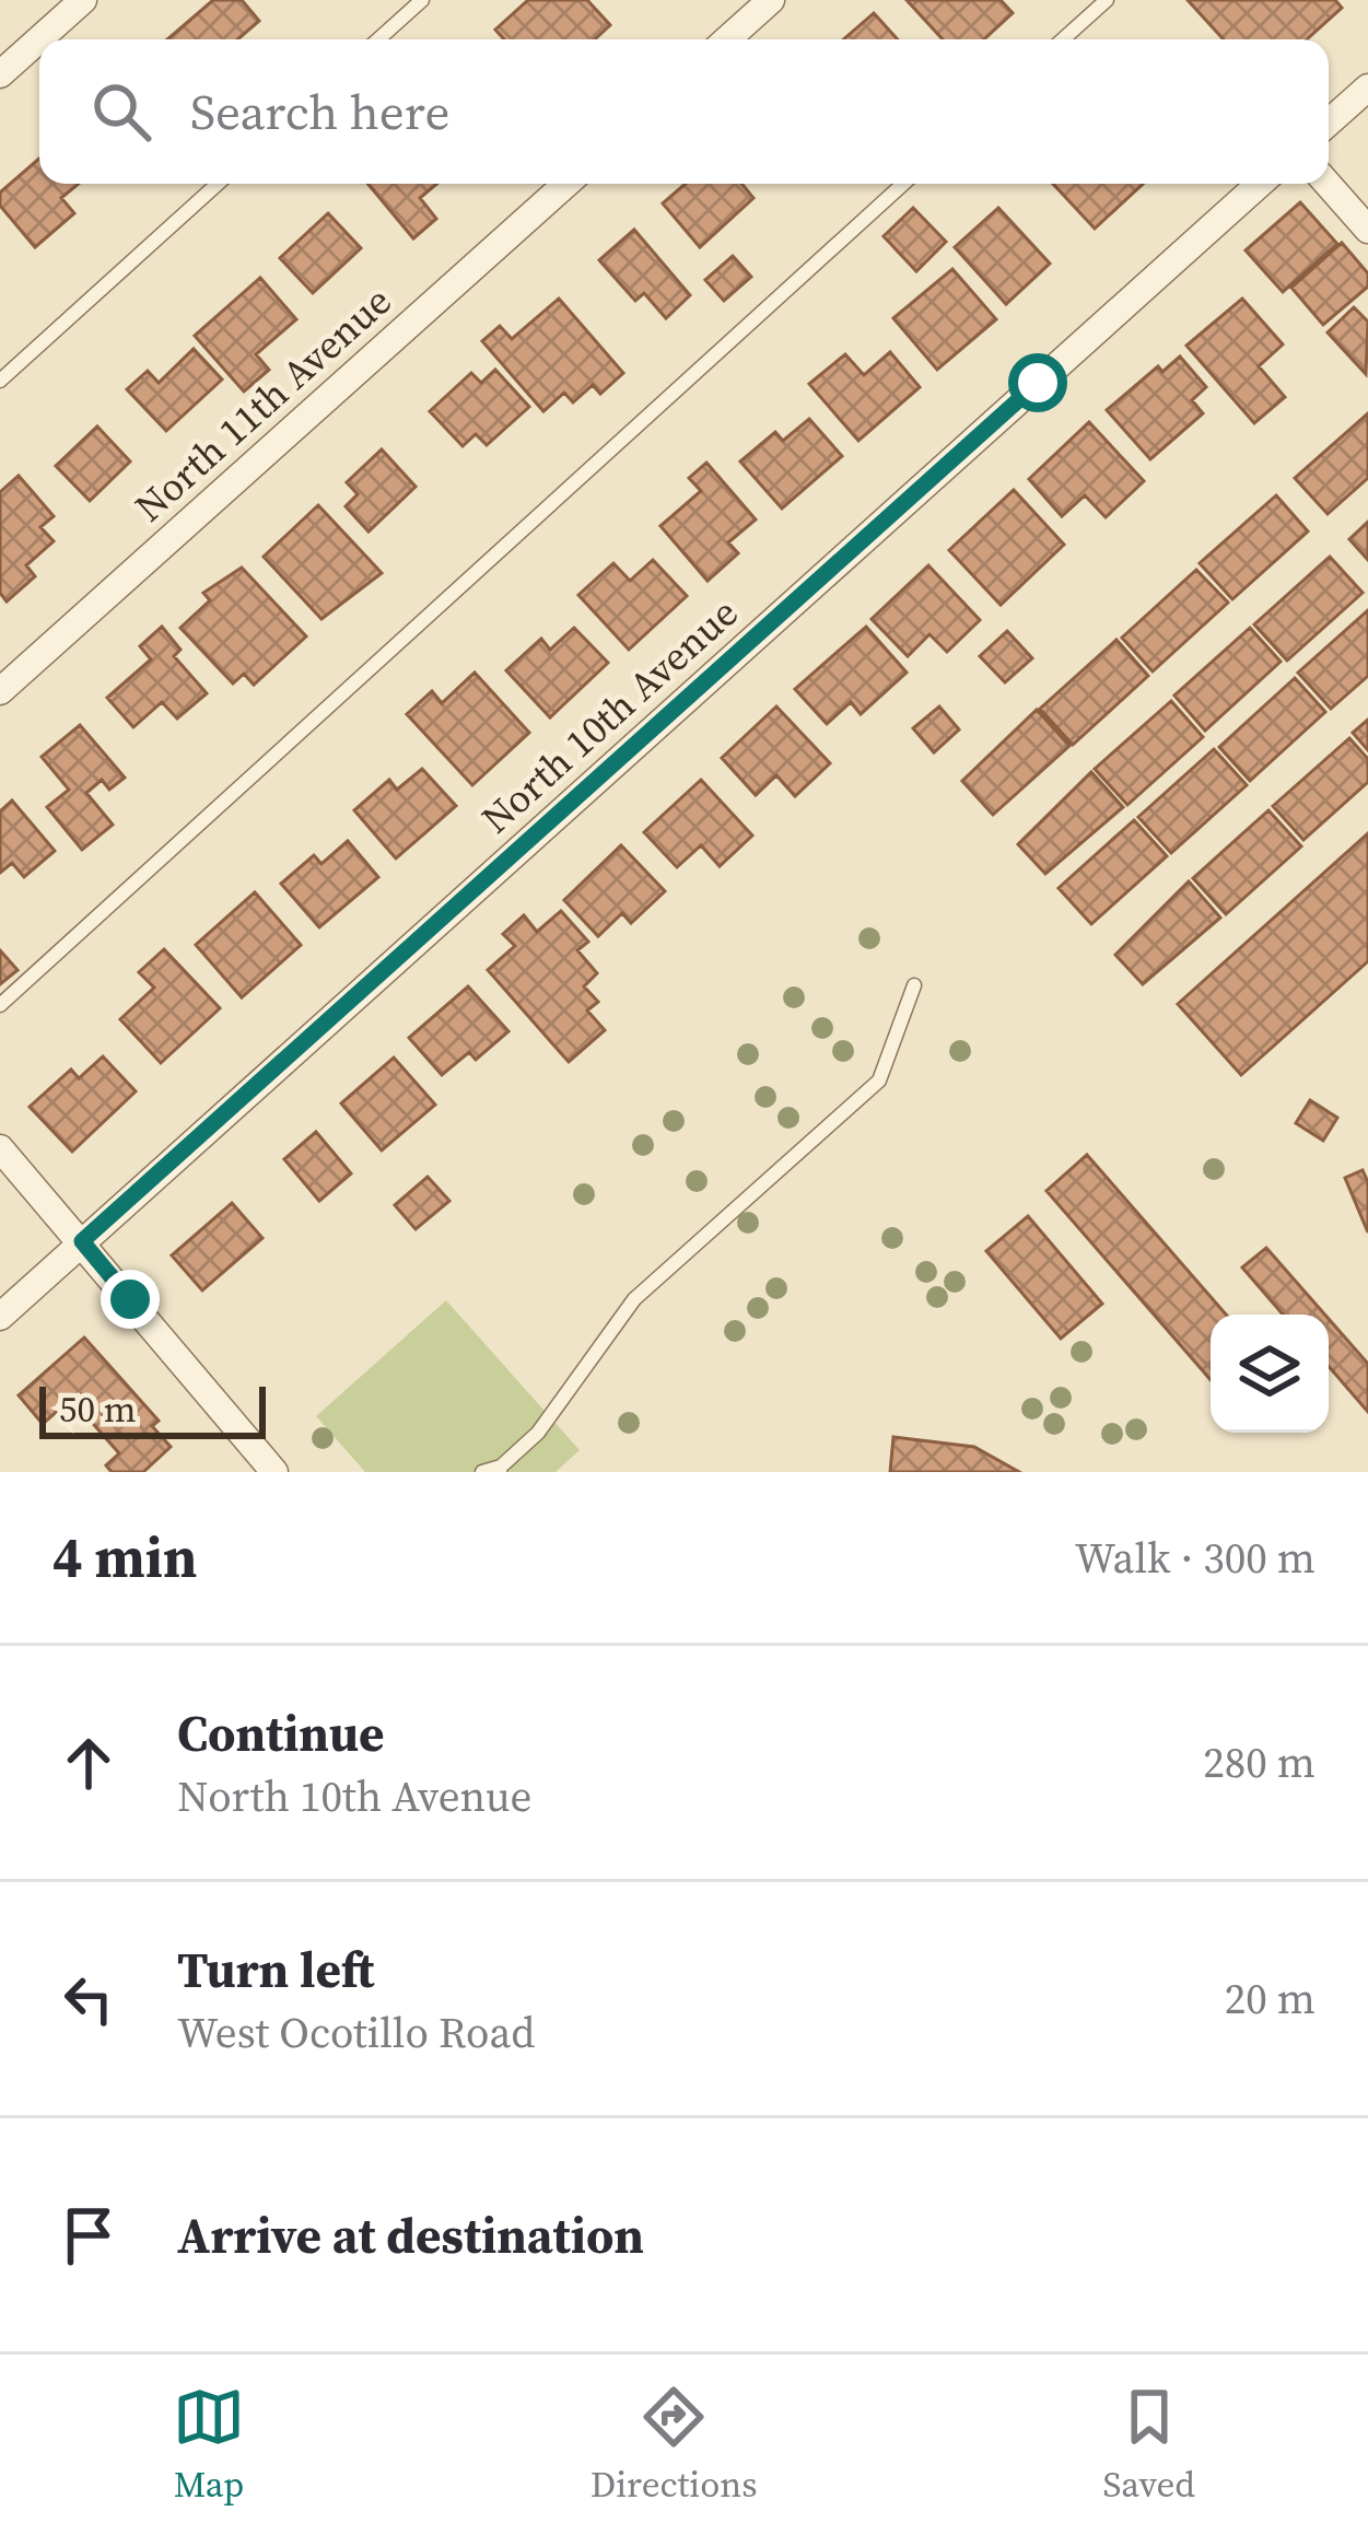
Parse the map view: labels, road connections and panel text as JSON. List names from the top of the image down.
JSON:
{
  "streets": {
    "street": ["North 11th Avenue", "North 10th Avenue"]
  },
  "scale_bar": "50 m",
  "page": {
    "search": "Search here",
    "scale": "50 m",
    "heading": ["4 min", "Walk · 300 m"],
    "list": [
      ["Continue", "North 10th Avenue", "280 m"],
      ["Turn left", "West Ocotillo Road", "20 m"],
      "Arrive at destination"
    ],
    "nav": ["Map", "Directions", "Saved"]
  }
}
